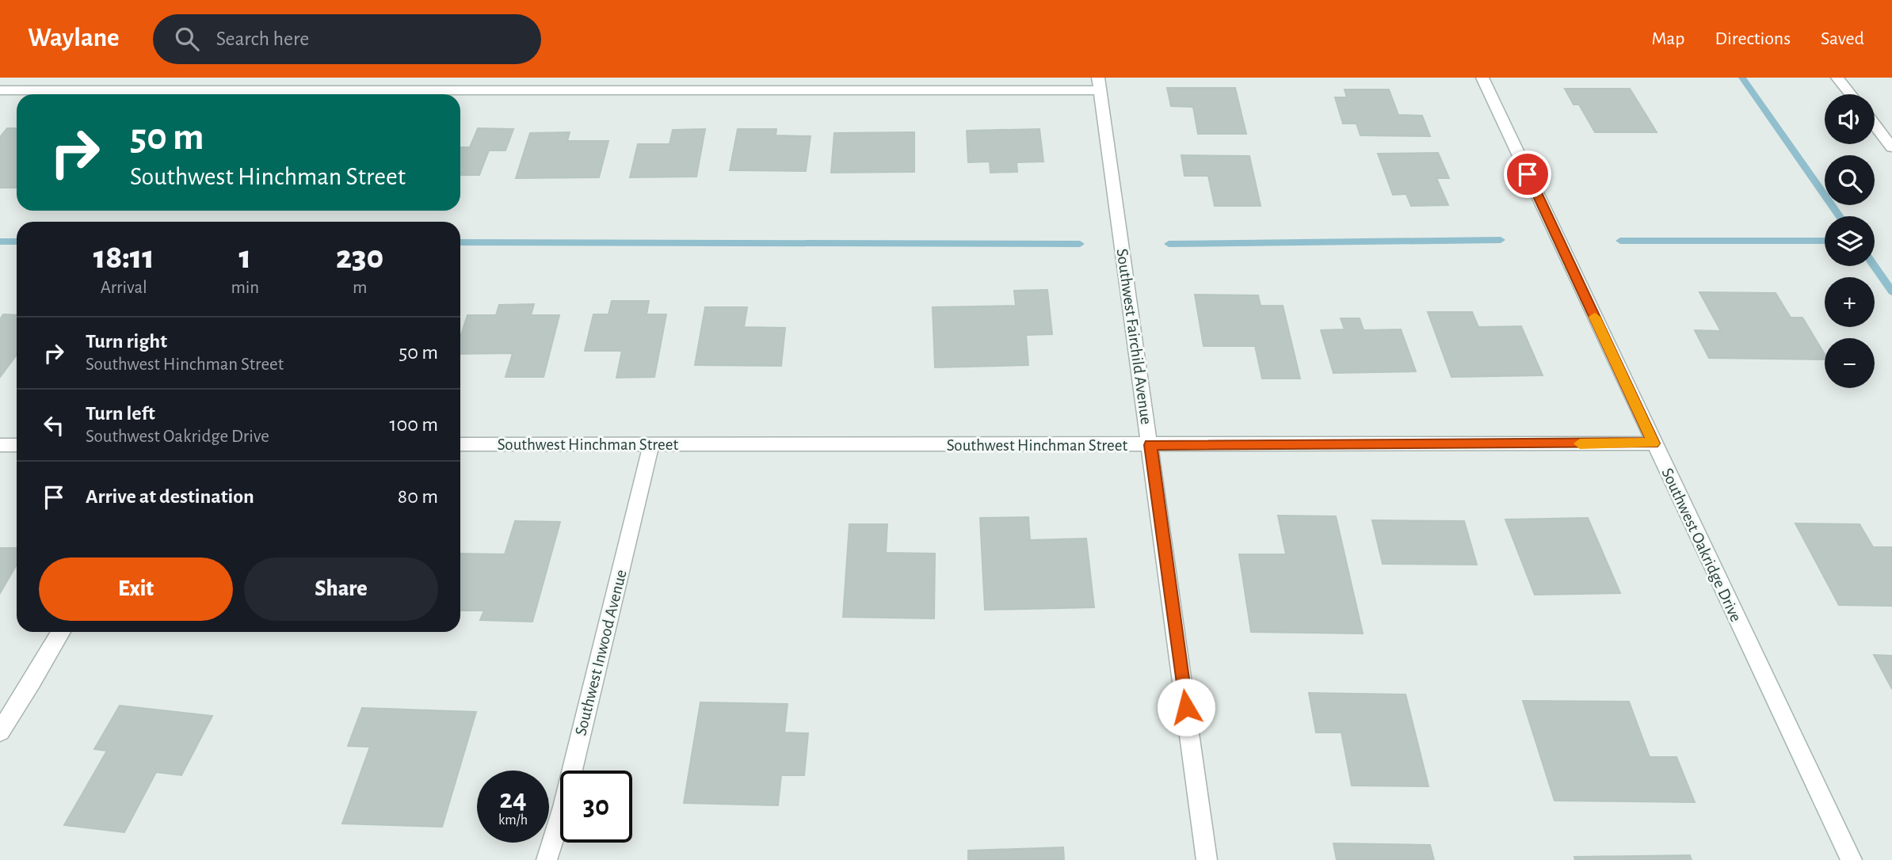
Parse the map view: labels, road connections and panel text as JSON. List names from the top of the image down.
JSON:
{
  "streets": {
    "street": [
      "Southwest Fairchild Avenue",
      "Southwest Hinchman Street",
      "Southwest Oakridge Drive",
      "Southwest Inwood Avenue"
    ]
  },
  "crossings": [
    ["Southwest Fairchild Avenue", "Southwest Hinchman Street"],
    ["Southwest Hinchman Street", "Southwest Oakridge Drive"],
    ["Southwest Hinchman Street", "Southwest Inwood Avenue"]
  ],
  "page": {
    "header": "Waylane",
    "search": "Search here",
    "nav": ["Map", "Directions", "Saved"],
    "map_buttons": ["+", "−"],
    "turn": ["50 m", "Southwest Hinchman Street"],
    "eta": [
      "18:11",
      "Arrival",
      "1",
      "min",
      "230",
      "m"
    ],
    "list": [
      {
        "name": "Turn right",
        "note": "Southwest Hinchman Street",
        "value": "50 m"
      },
      {
        "name": "Turn left",
        "note": "Southwest Oakridge Drive",
        "value": "100 m"
      },
      {
        "name": "Arrive at destination",
        "value": "80 m"
      }
    ],
    "buttons": ["Exit", "Share"],
    "speed": "24 km/h",
    "limit": "30"
  }
}
